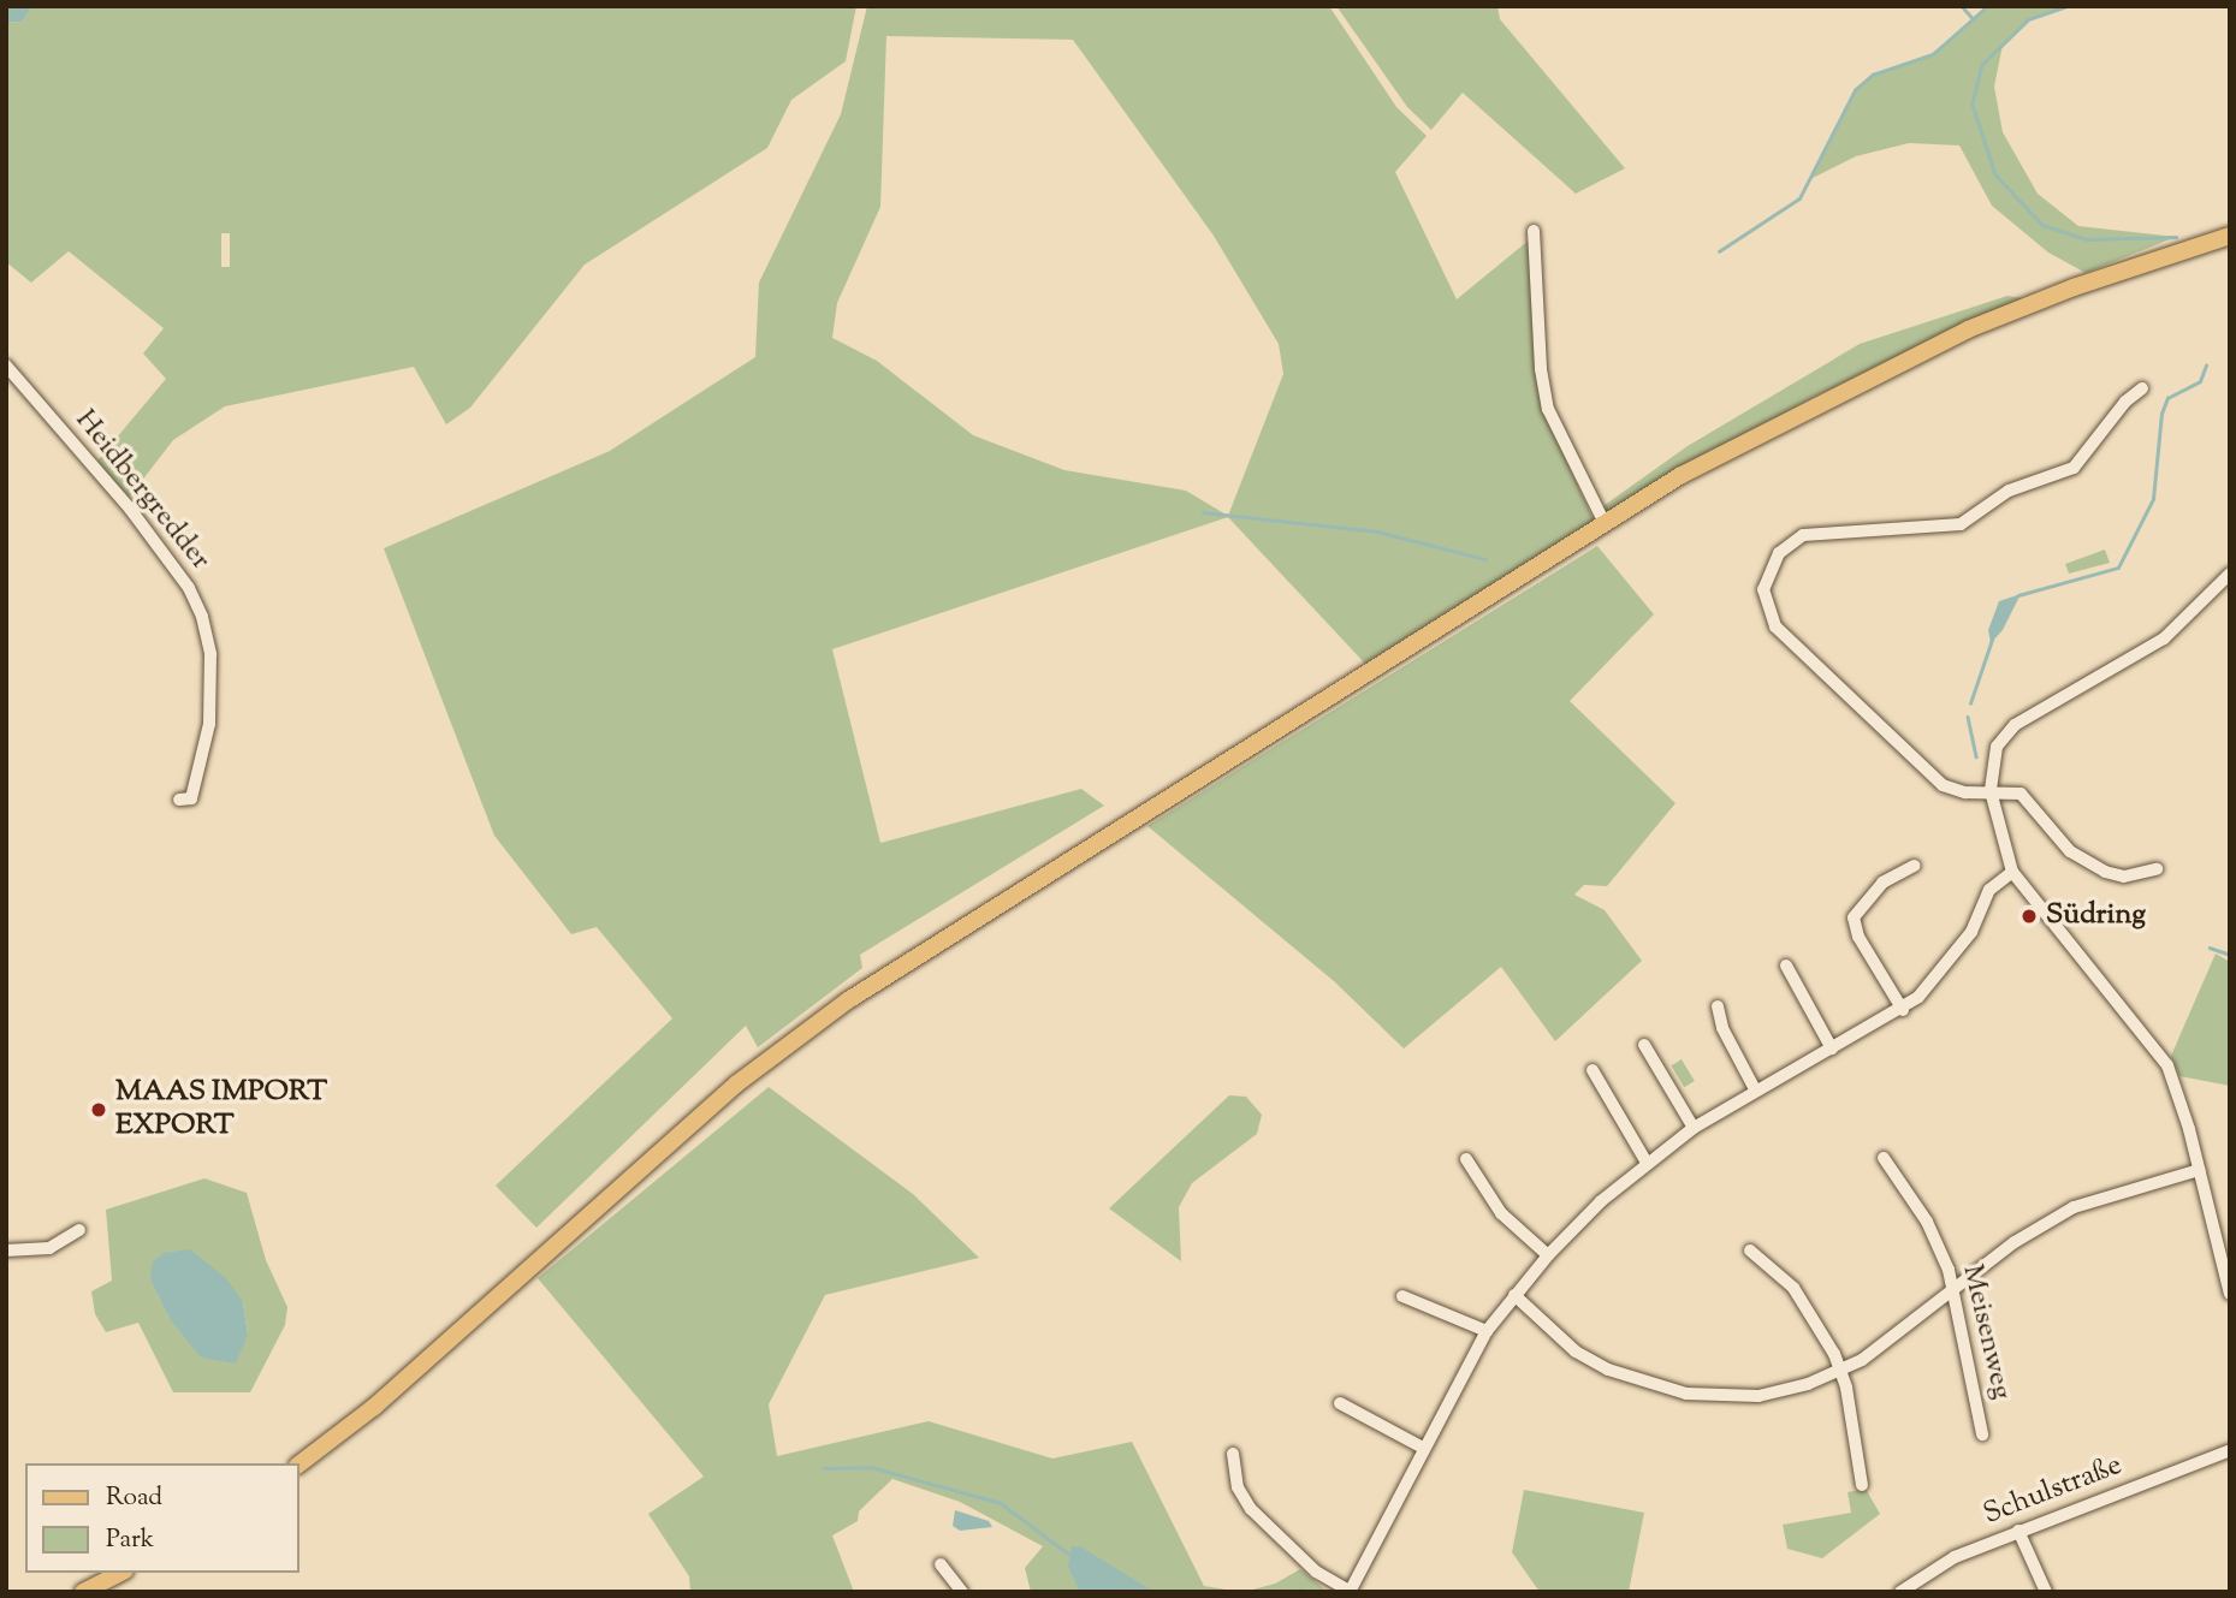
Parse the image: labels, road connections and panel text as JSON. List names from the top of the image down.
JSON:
{
  "streets": {
    "street": ["Heidbergredder", "Meisenweg", "Schulstraße"]
  },
  "places": ["Südring", "MAAS IMPORT EXPORT"],
  "legend": ["Road", "Park"]
}
